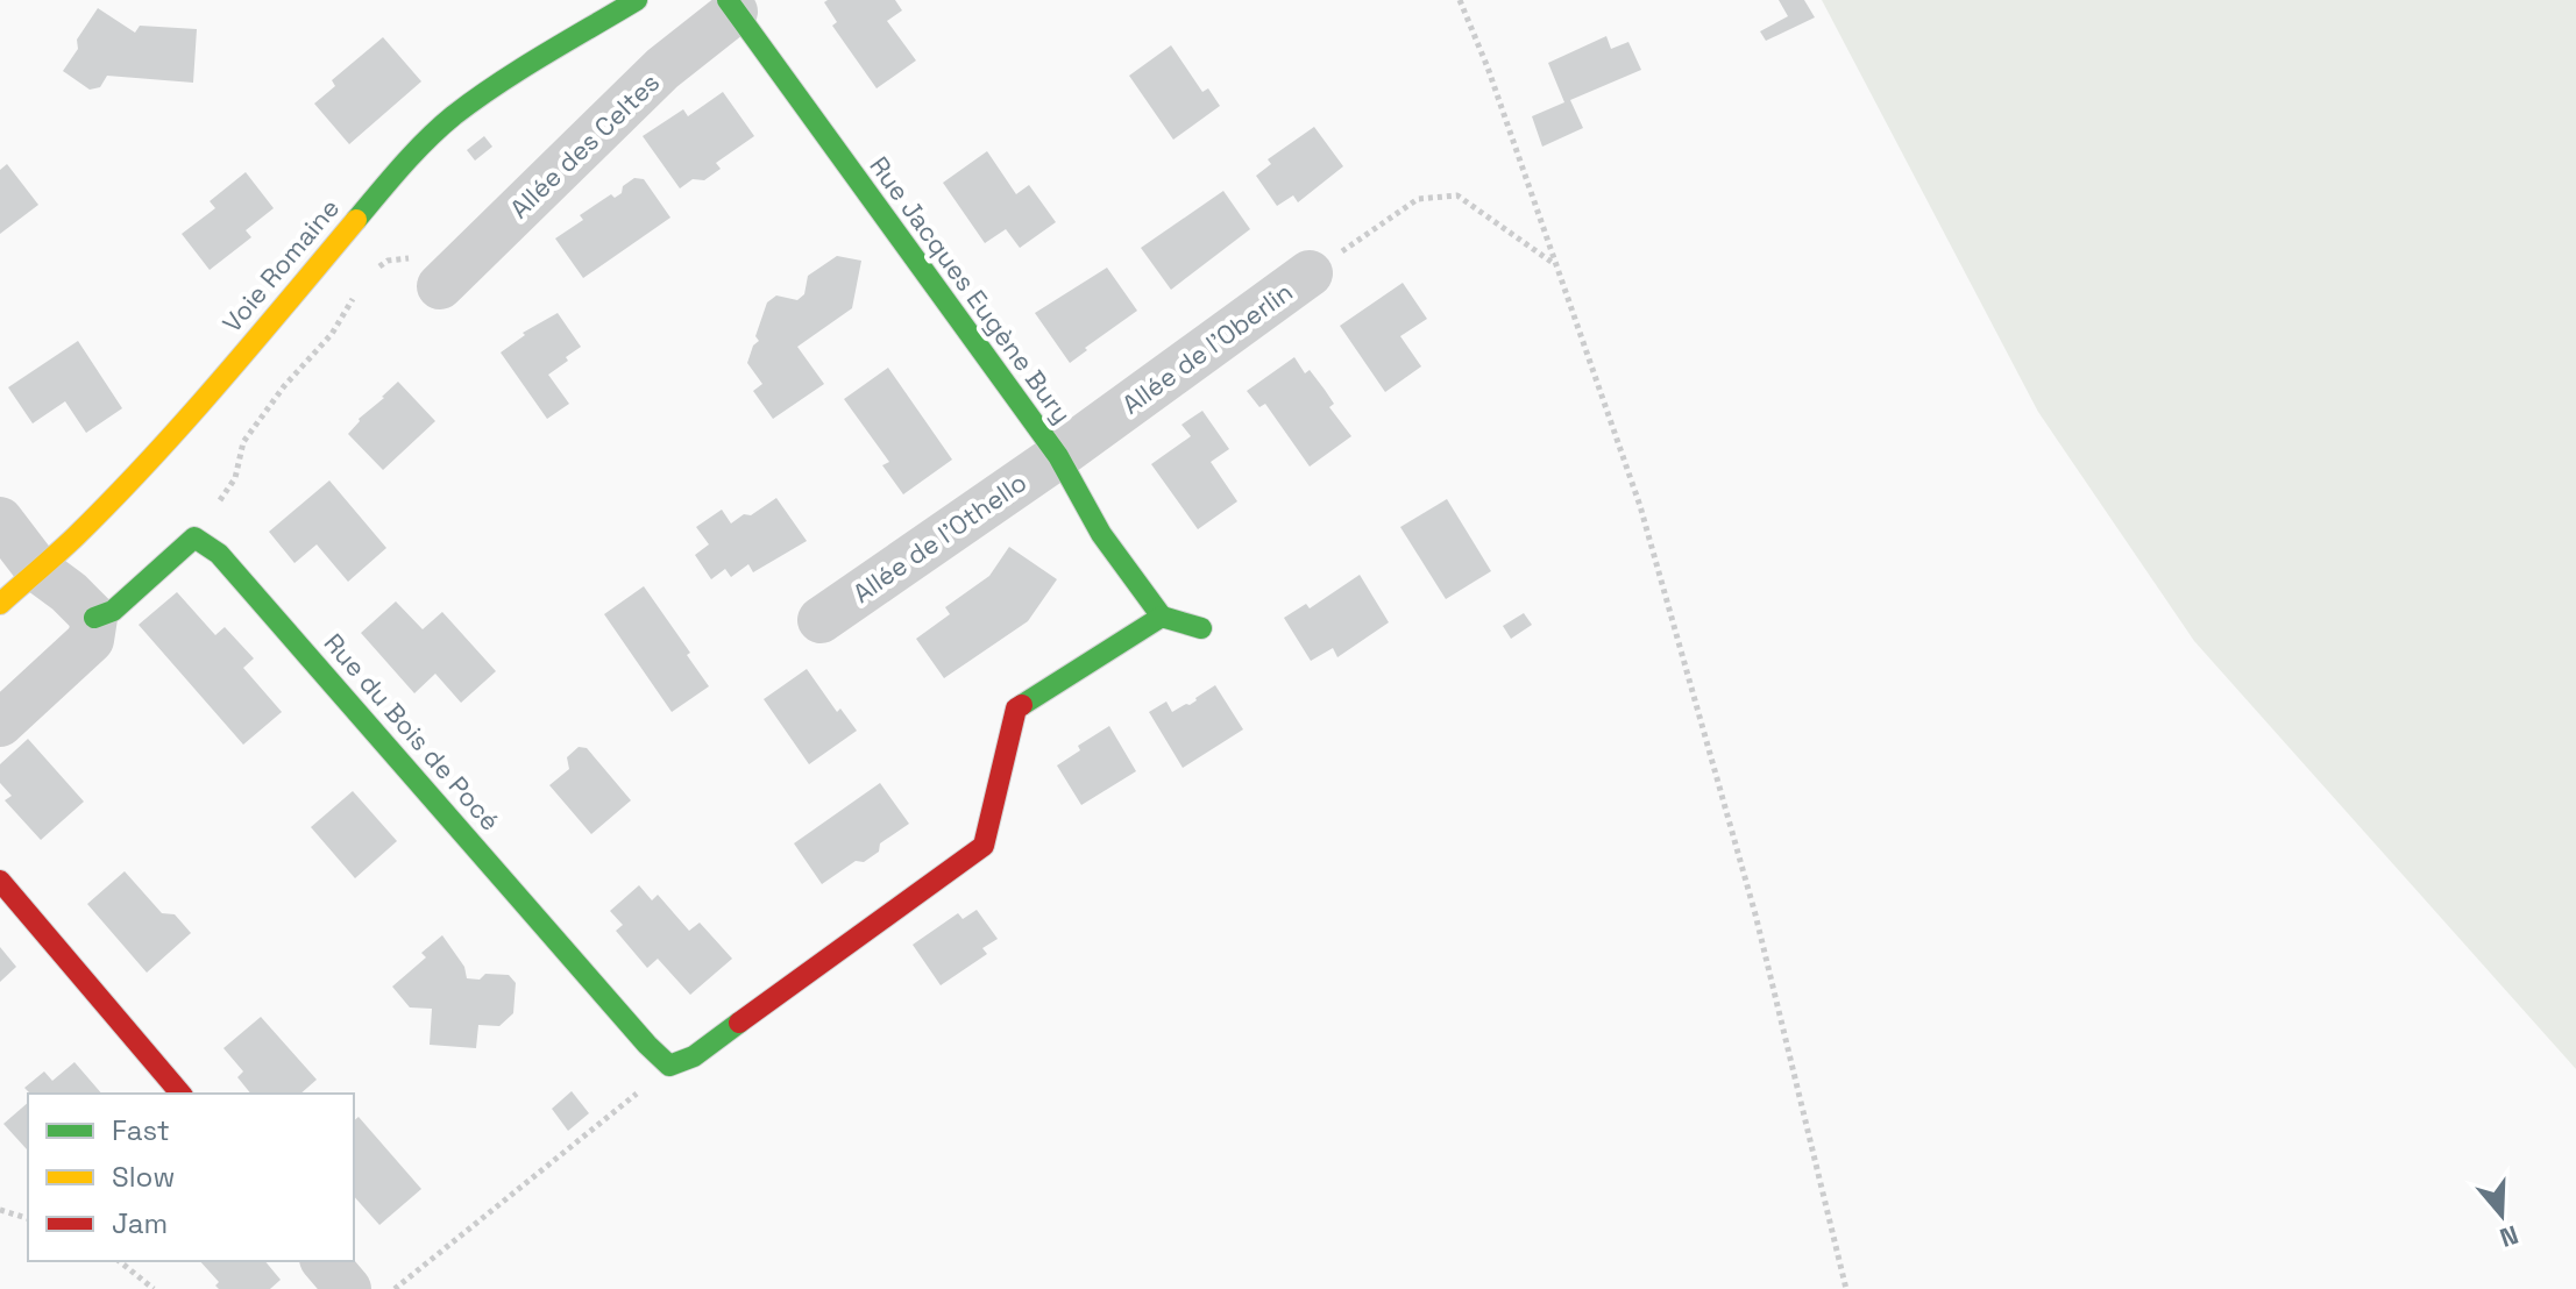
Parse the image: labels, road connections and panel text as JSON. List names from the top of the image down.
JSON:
{
  "streets": {
    "street": [
      "Allée des Celtes",
      "Voie Romaine",
      "Rue Jacques Eugène Bury",
      "Allée de l'Oberlin",
      "Allée de l'Othello",
      "Rue du Bois de Pocé"
    ]
  },
  "crossings": [
    ["Allée des Celtes", "Rue Jacques Eugène Bury"],
    ["Rue Jacques Eugène Bury", "Allée de l'Oberlin"],
    ["Rue Jacques Eugène Bury", "Allée de l'Othello"],
    ["Allée de l'Oberlin", "Allée de l'Othello"]
  ],
  "legend": ["Fast", "Slow", "Jam"],
  "north": "bottom"
}
